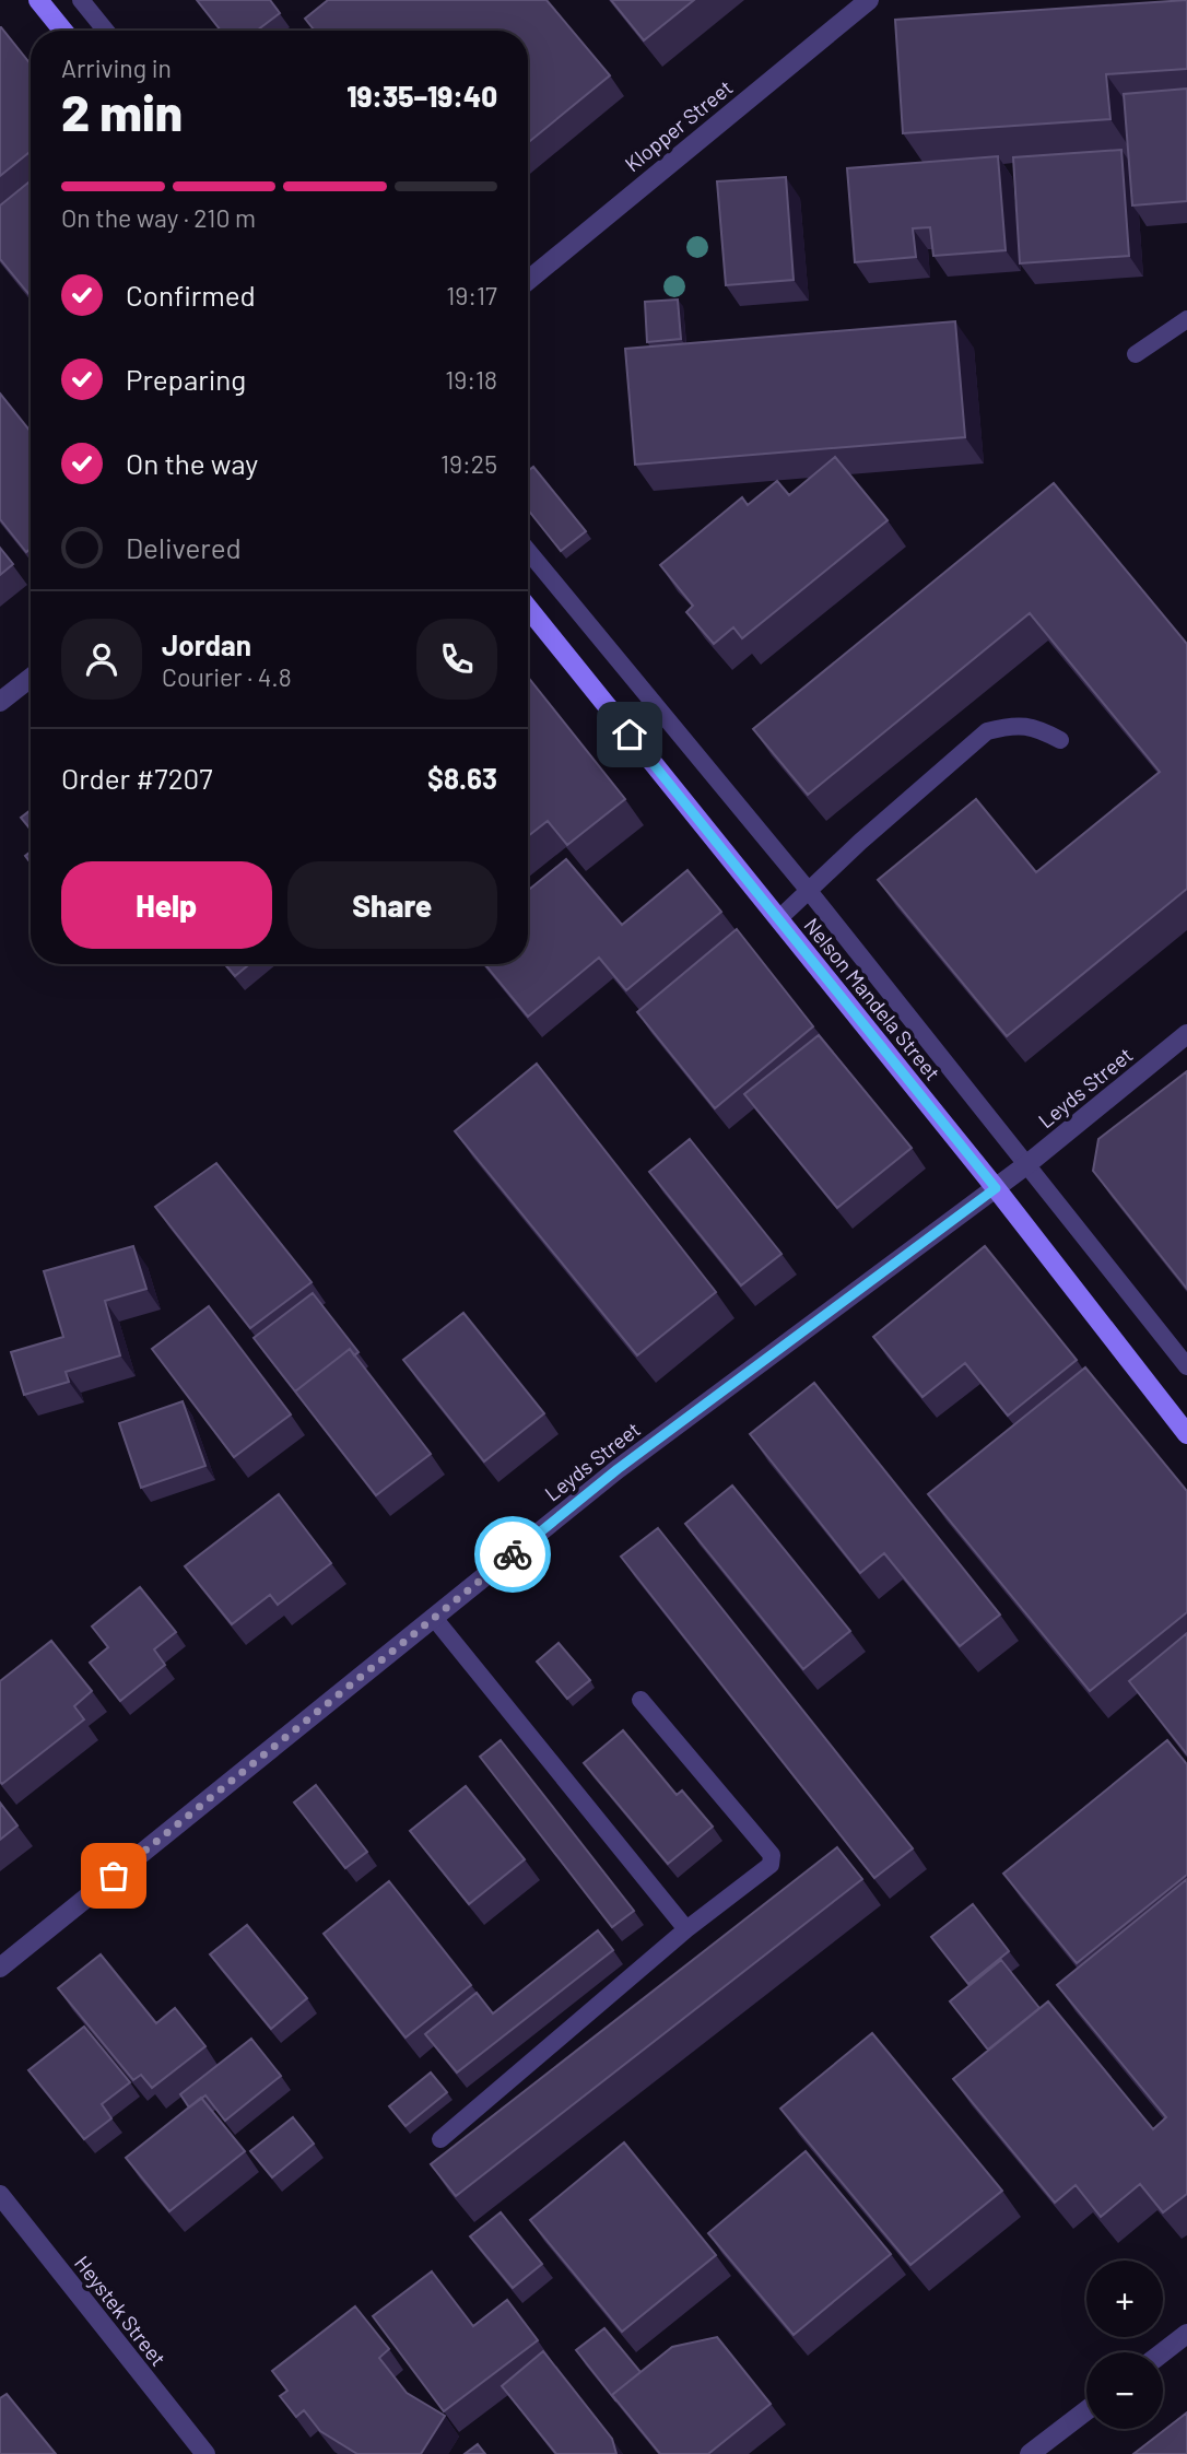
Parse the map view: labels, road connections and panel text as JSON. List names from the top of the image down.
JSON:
{
  "streets": {
    "main road": ["Nelson Mandela Street"],
    "street": ["Klopper Street", "Leyds Street", "Heystek Street"]
  },
  "crossings": [
    ["Nelson Mandela Street", "Leyds Street"]
  ],
  "page": {
    "heading": ["2 min", "Arriving in", "19:35–19:40"],
    "panel": [
      "Jordan",
      "Courier · 4.8",
      "Order #7207",
      "$8.63"
    ],
    "bar": "On the way · 210 m",
    "list": [
      ["Confirmed", "19:17"],
      ["Preparing", "19:18"],
      ["On the way", "19:25"],
      "Delivered"
    ],
    "buttons": ["Help", "Share"],
    "map_buttons": ["+", "−"]
  }
}
